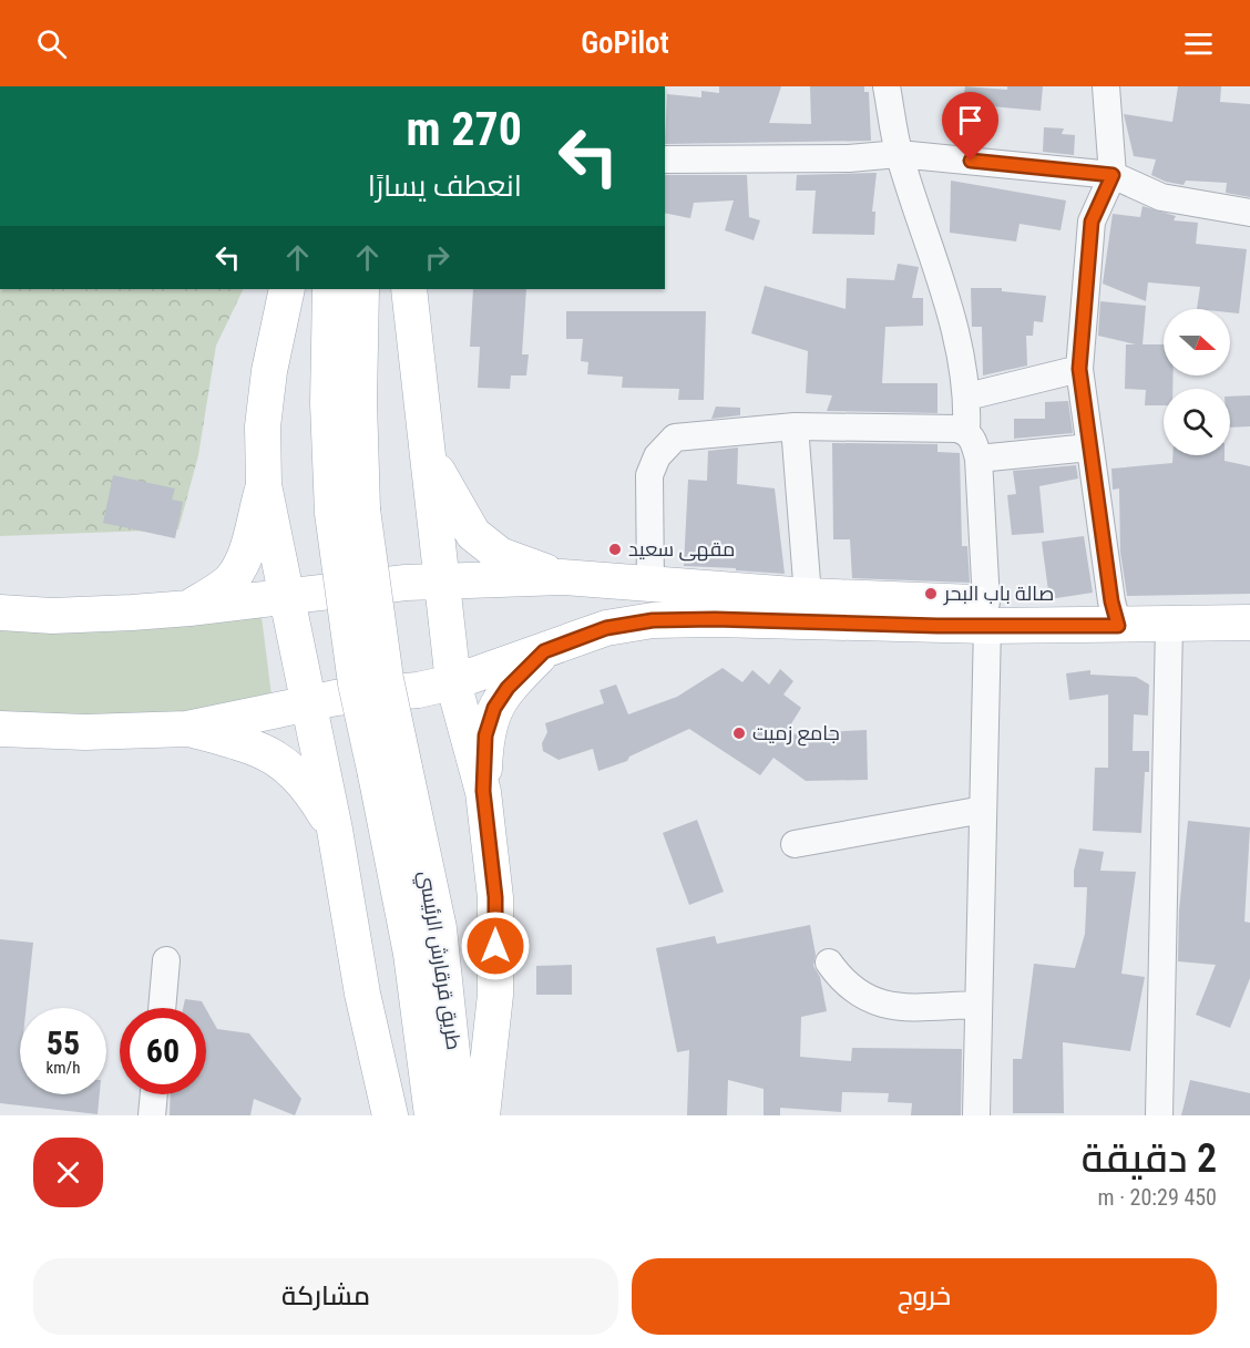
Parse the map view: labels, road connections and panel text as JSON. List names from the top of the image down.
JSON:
{
  "streets": {
    "main road": ["طريق قرقارش الرئيسي"]
  },
  "places": ["مقهى سعيد", "صالة باب البحر", "جامع زميت"],
  "north": "right",
  "page": {
    "header": "GoPilot",
    "turn": ["270 m", "انعطف يسارًا"],
    "speed": "55 km/h",
    "limit": "60",
    "heading": ["2 دقيقة", "450 m · 20:29"],
    "buttons": ["خروج", "مشاركة"]
  }
}
